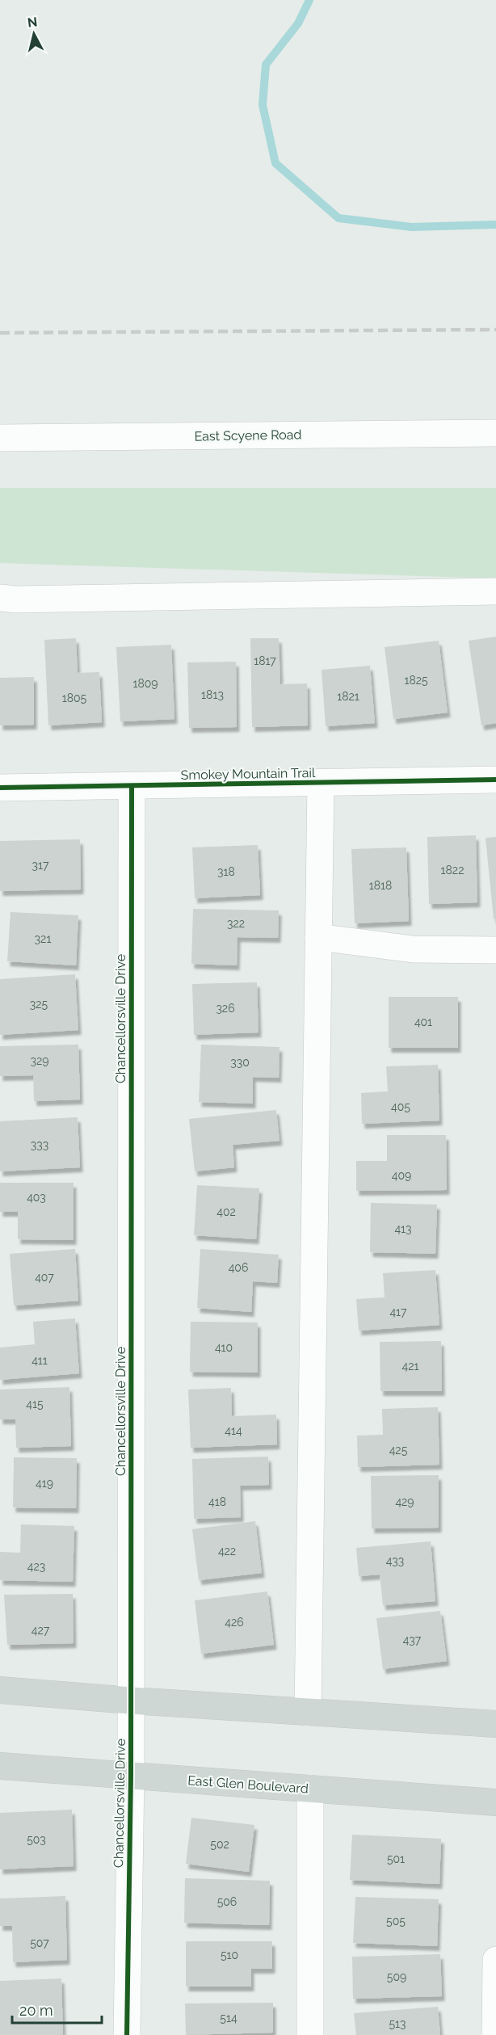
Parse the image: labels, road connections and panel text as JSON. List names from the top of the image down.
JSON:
{
  "streets": {
    "main road": ["East Glen Boulevard"],
    "street": ["East Scyene Road", "Smokey Mountain Trail", "Chancellorsville Drive"]
  },
  "crossings": [
    ["Smokey Mountain Trail", "Chancellorsville Drive"],
    ["Chancellorsville Drive", "East Glen Boulevard"]
  ],
  "house_numbers": [
    "1817",
    "1825",
    "1809",
    "1813",
    "1821",
    "1805",
    "317",
    "1822",
    "318",
    "1818",
    "322",
    "321",
    "325",
    "326",
    "401",
    "329",
    "330",
    "405",
    "333",
    "409",
    "403",
    "402",
    "413",
    "406",
    "407",
    "417",
    "410",
    "411",
    "421",
    "415",
    "414",
    "425",
    "419",
    "418",
    "429",
    "422",
    "433",
    "423",
    "426",
    "427",
    "437",
    "503",
    "502",
    "501",
    "506",
    "505",
    "507",
    "510",
    "509",
    "514",
    "513"
  ],
  "scale_bar": "20 m",
  "north": "top"
}
